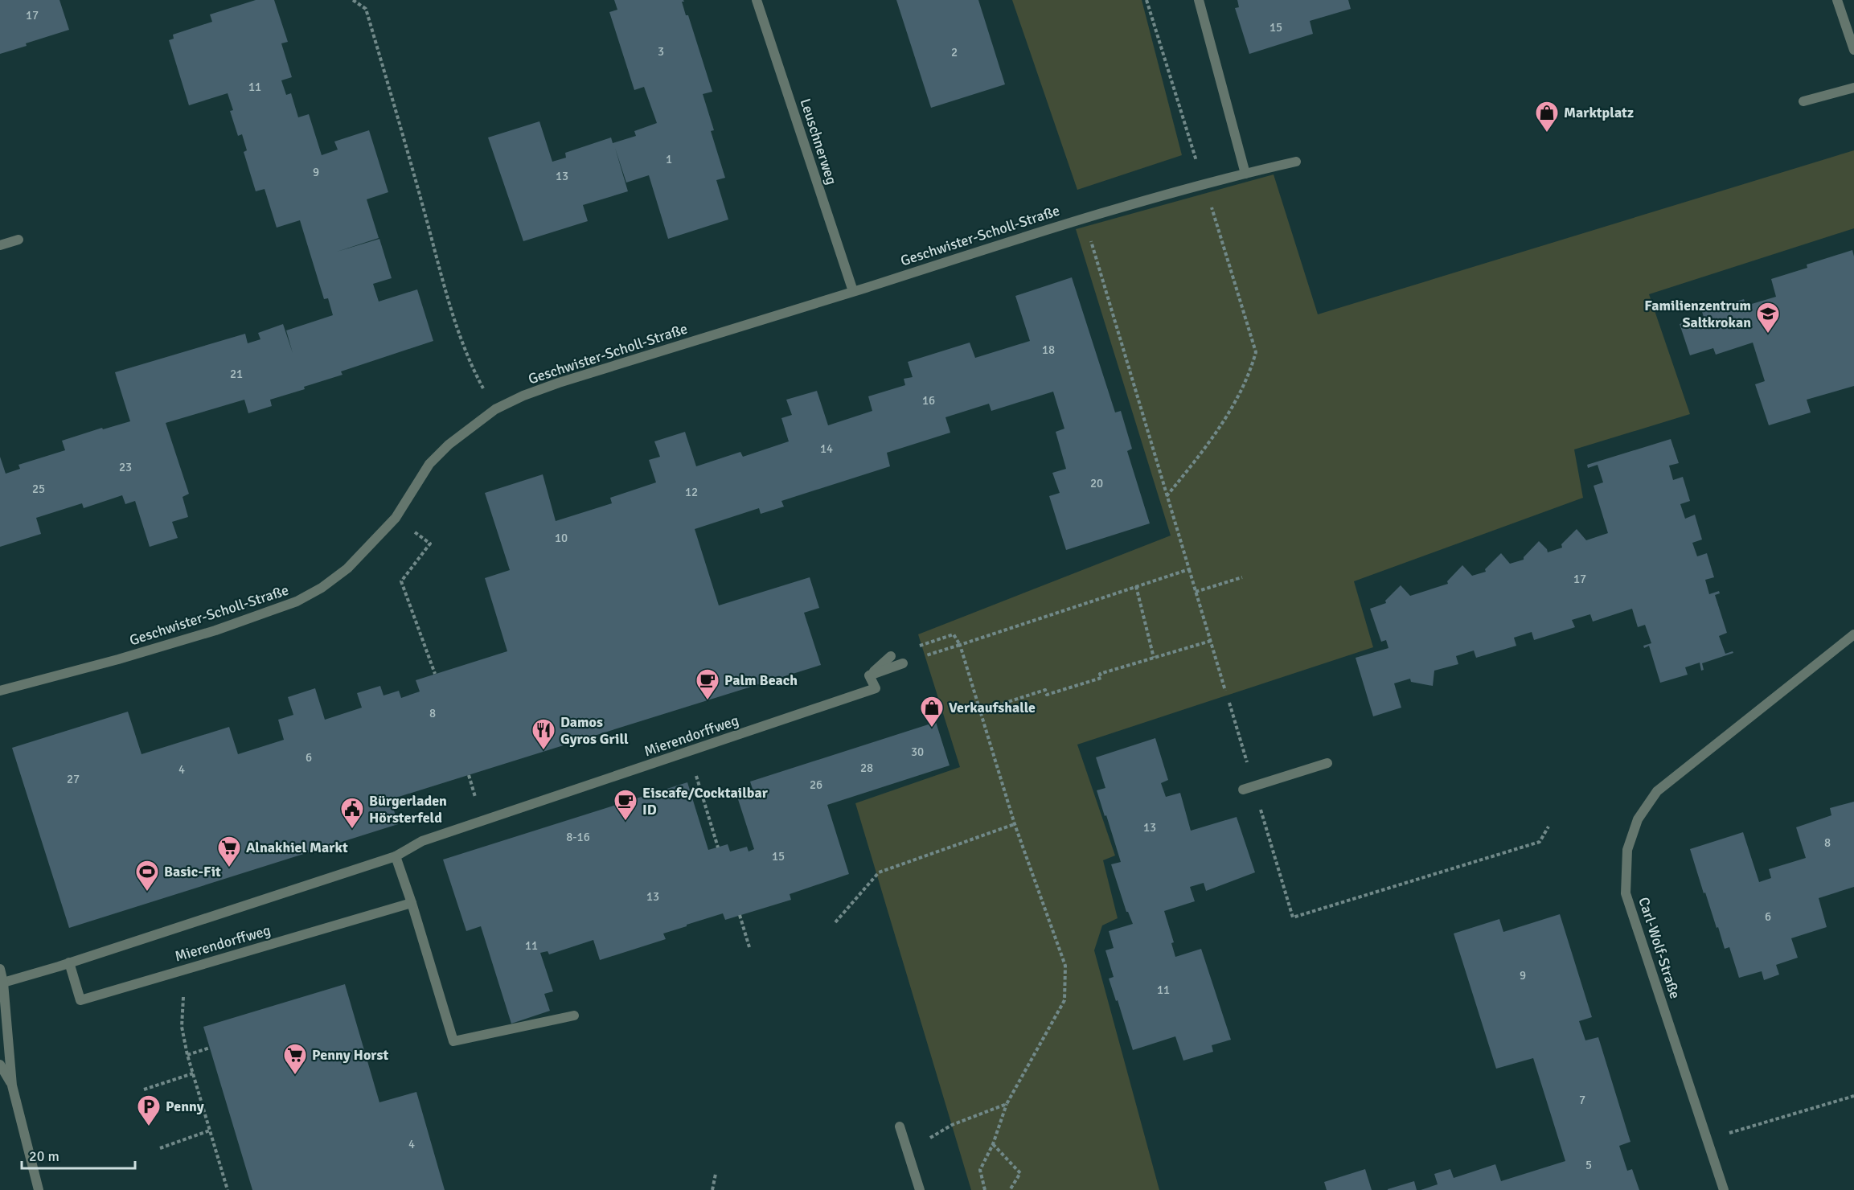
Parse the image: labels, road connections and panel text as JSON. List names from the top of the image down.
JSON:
{
  "streets": {
    "street": [
      "Leuschnerweg",
      "Geschwister-Scholl-Straße",
      "Mierendorffweg",
      "Carl-Wolf-Straße"
    ]
  },
  "crossings": [
    ["Leuschnerweg", "Geschwister-Scholl-Straße"]
  ],
  "places": {
    "shop": ["Marktplatz", "Verkaufshalle"],
    "school or university": ["Familienzentrum Saltkrokan"],
    "cafe": ["Palm Beach", "Eiscafe/Cocktailbar ID"],
    "restaurant": ["Damos Gyros Grill"],
    "public building": ["Bürgerladen Hörsterfeld"],
    "supermarket": ["Alnakhiel Markt", "Penny Horst"],
    "sports": ["Basic-Fit"],
    "parking": ["Penny"]
  },
  "house_numbers": [
    "17",
    "15",
    "3",
    "2",
    "11",
    "1",
    "9",
    "13",
    "18",
    "21",
    "16",
    "14",
    "23",
    "20",
    "25",
    "12",
    "10",
    "17",
    "8",
    "30",
    "6",
    "28",
    "4",
    "27",
    "26",
    "13",
    "8-16",
    "8",
    "15",
    "13",
    "6",
    "11",
    "9",
    "11",
    "7",
    "4",
    "5"
  ],
  "scale_bar": "20 m"
}
